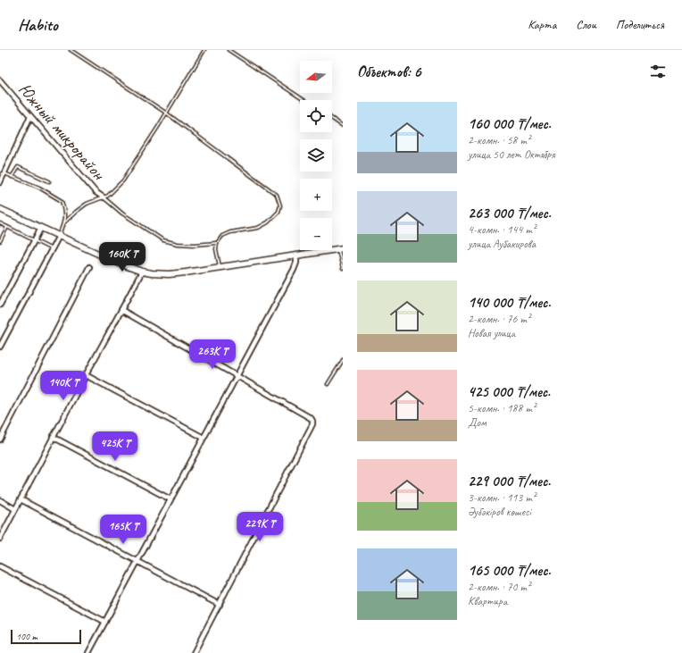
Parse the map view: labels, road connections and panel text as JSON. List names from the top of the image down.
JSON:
{
  "streets": {
    "street": ["Южный микрорайон"]
  },
  "scale_bar": "100 m",
  "north": "left",
  "page": {
    "header": "Habito",
    "nav": ["Карта", "Слои", "Поделиться"],
    "heading": "Объектов: 6",
    "map_buttons": ["+", "−"],
    "list": [
      {
        "name": "160 000 ₸/мес.",
        "note": "2-комн. · 58 m² · улица 50 лет Октября"
      },
      {
        "name": "263 000 ₸/мес.",
        "note": "4-комн. · 144 m² · улица Аубакирова"
      },
      {
        "name": "140 000 ₸/мес.",
        "note": "2-комн. · 76 m² · Новая улица"
      },
      {
        "name": "425 000 ₸/мес.",
        "note": "5-комн. · 188 m² · Дом"
      },
      {
        "name": "229 000 ₸/мес.",
        "note": "3-комн. · 113 m² · Әубәкіров көшесі"
      },
      {
        "name": "165 000 ₸/мес.",
        "note": "2-комн. · 70 m² · Квартира"
      }
    ],
    "price": [
      "160K ₸",
      "263K ₸",
      "140K ₸",
      "425K ₸",
      "229K ₸",
      "165K ₸"
    ],
    "scale": "100 m"
  }
}
